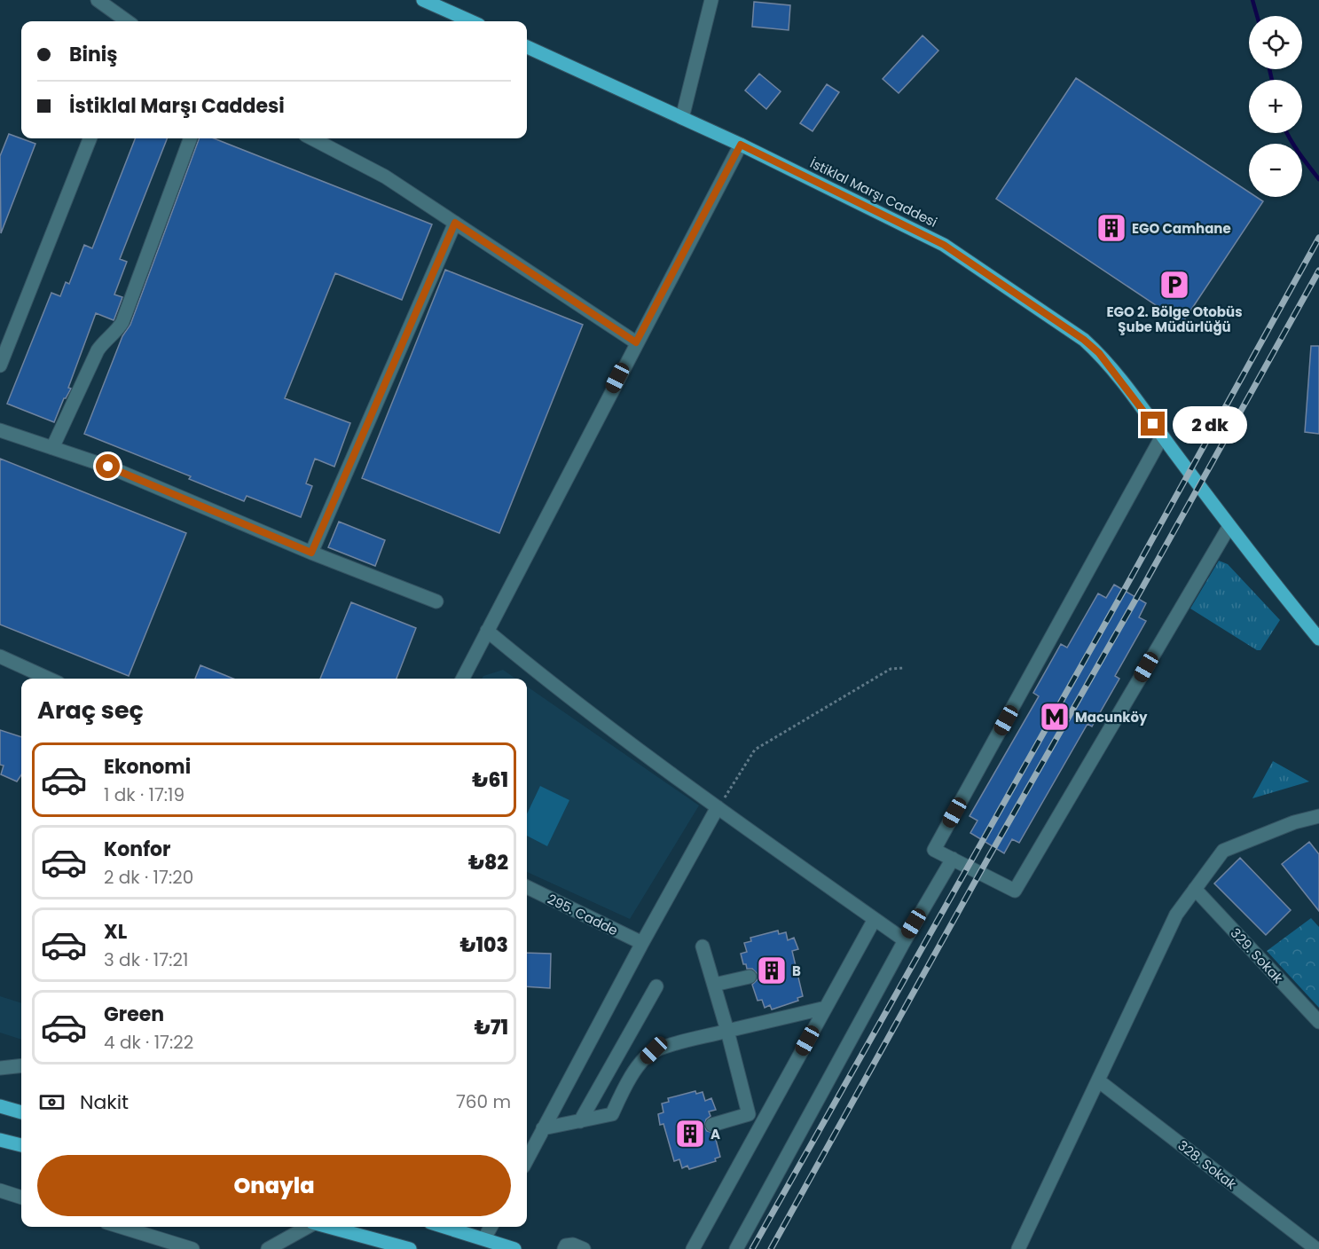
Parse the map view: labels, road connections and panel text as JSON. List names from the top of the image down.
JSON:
{
  "streets": {
    "main road": ["İstiklal Marşı Caddesi"],
    "street": ["295. Cadde", "329. Sokak", "328. Sokak"]
  },
  "places": {
    "building": ["EGO Camhane", "B", "A"],
    "parking": ["EGO 2. Bölge Otobüs Şube Müdürlüğü"],
    "metro station": ["Macunköy"]
  },
  "page": {
    "map_buttons": ["+", "−"],
    "banner": ["Biniş", "İstiklal Marşı Caddesi"],
    "bubble": "2 dk",
    "heading": "Araç seç",
    "list": [
      {
        "name": "Ekonomi",
        "note": "1 dk · 17:19",
        "value": "₺61"
      },
      {
        "name": "Konfor",
        "note": "2 dk · 17:20",
        "value": "₺82"
      },
      {
        "name": "XL",
        "note": "3 dk · 17:21",
        "value": "₺103"
      },
      {
        "name": "Green",
        "note": "4 dk · 17:22",
        "value": "₺71"
      }
    ],
    "pay": ["Nakit", "760 m"],
    "buttons": "Onayla"
  }
}
